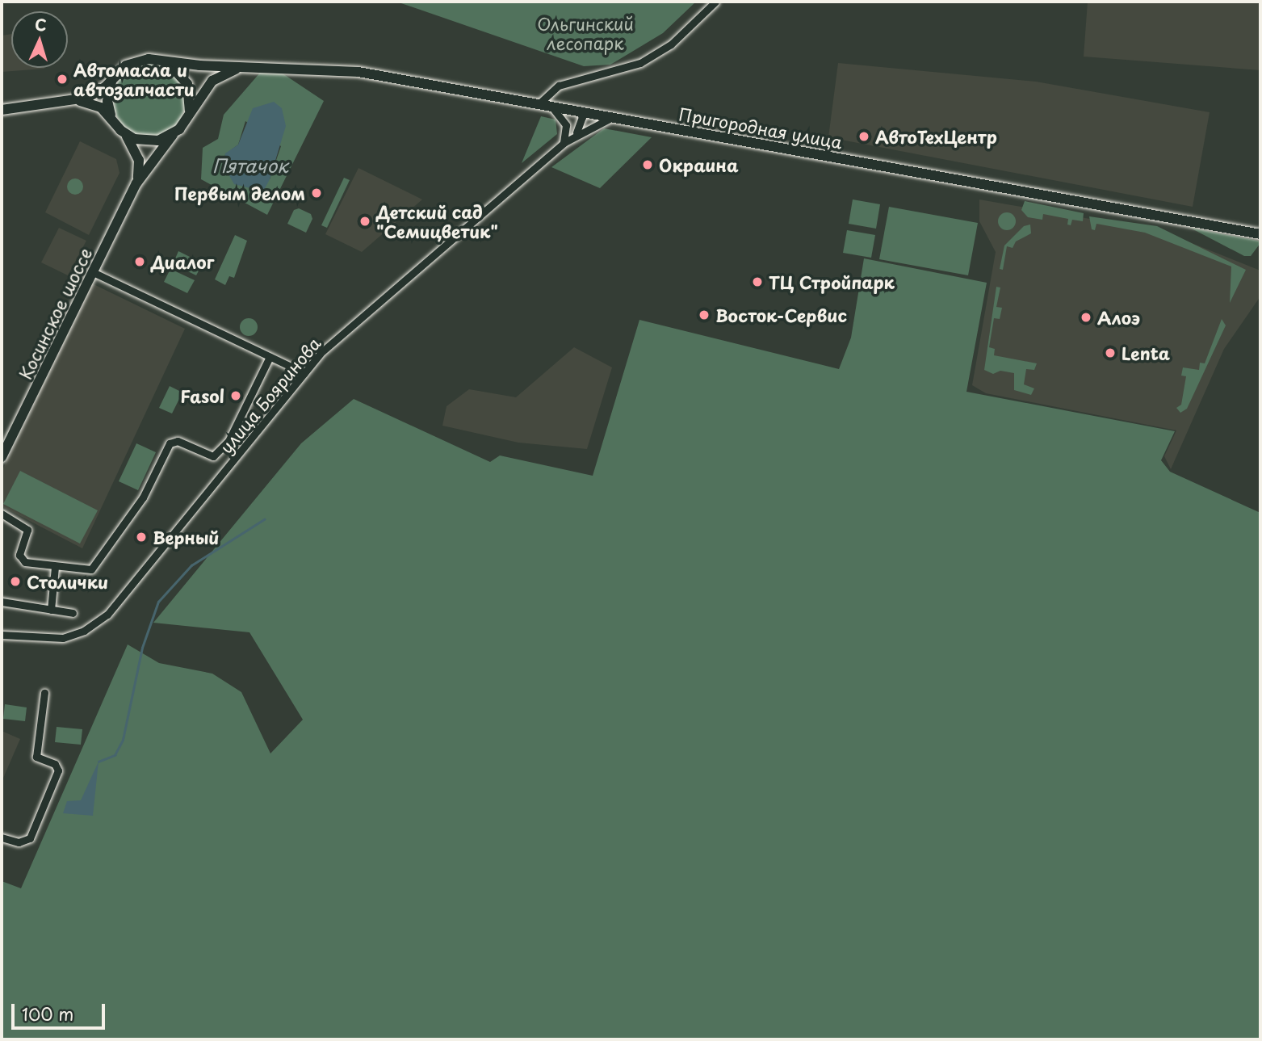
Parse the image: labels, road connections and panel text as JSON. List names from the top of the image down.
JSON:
{
  "streets": {
    "street": ["Пригородная улица", "Косинское шоссе", "улица Бояринова"]
  },
  "crossings": [
    ["Пригородная улица", "улица Бояринова"]
  ],
  "water": ["Пятачок"],
  "parks": ["Ольгинский лесопарк"],
  "places": [
    "Автомасла и автозапчасти",
    "АвтоТехЦентр",
    "Окраина",
    "Первым делом",
    "Детский сад \"Семицветик\"",
    "Диалог",
    "ТЦ Стройпарк",
    "Восток-Сервис",
    "Алоэ",
    "Lenta",
    "Fasol",
    "Верный",
    "Столички"
  ],
  "scale_bar": "100 m",
  "north": "top"
}
